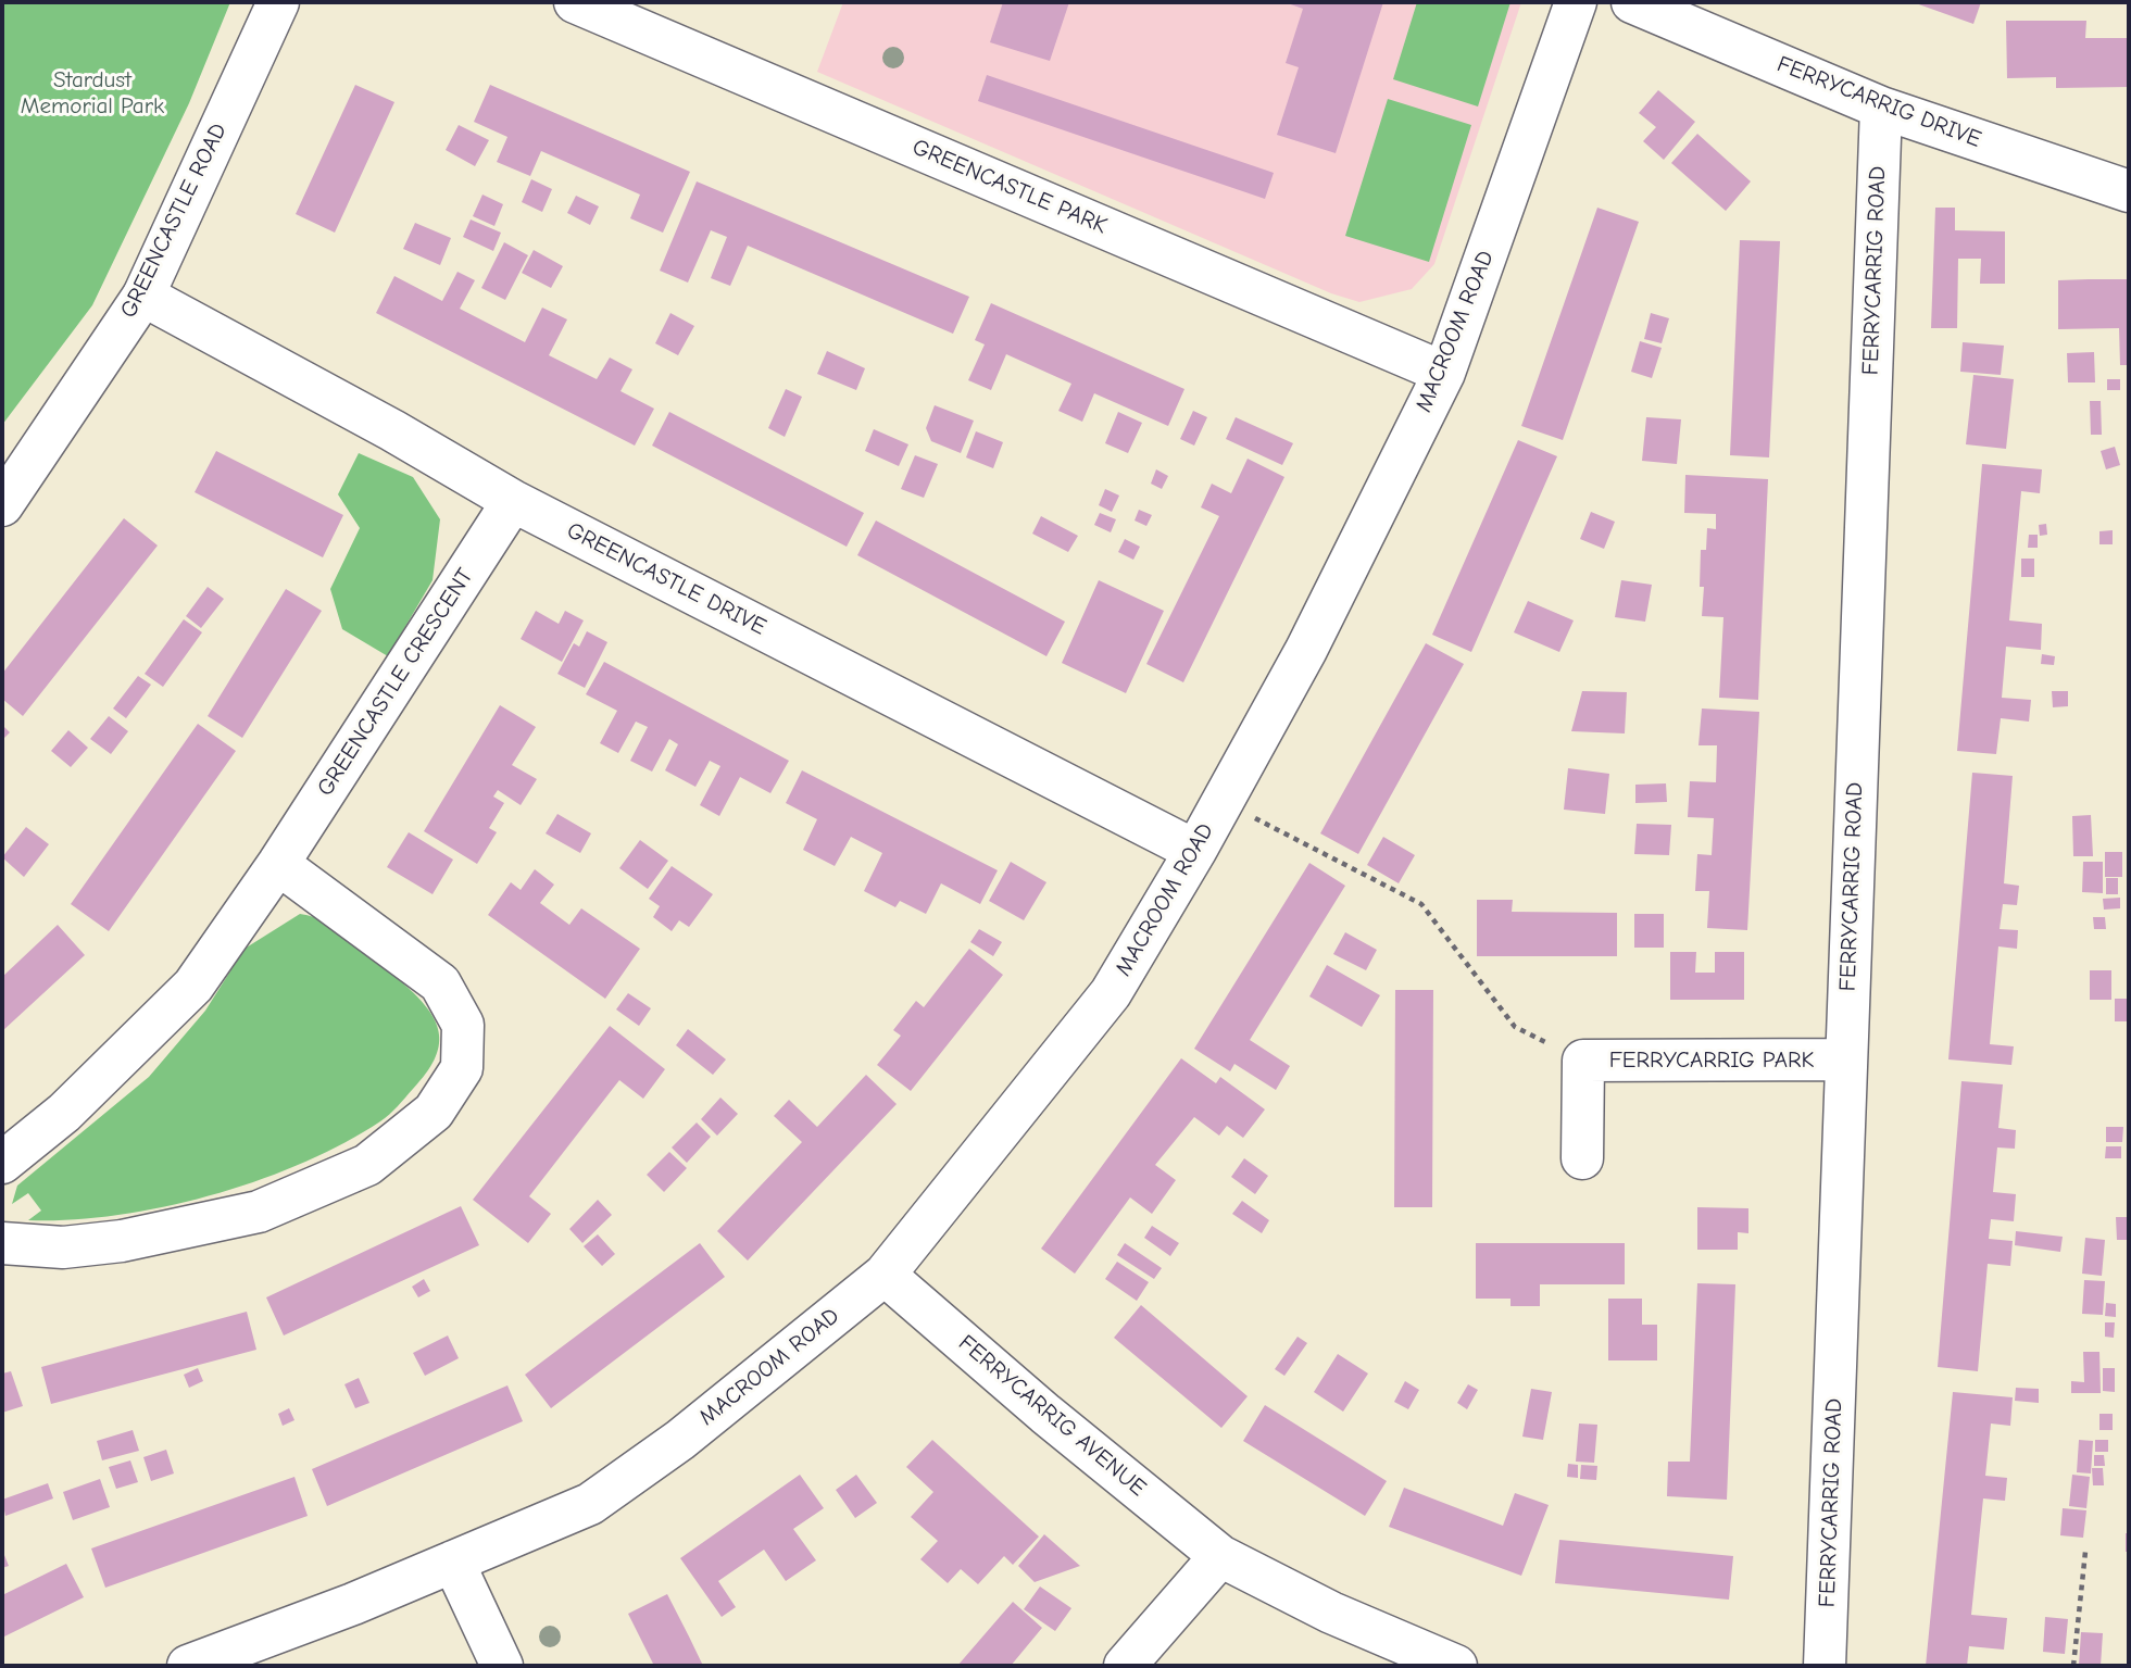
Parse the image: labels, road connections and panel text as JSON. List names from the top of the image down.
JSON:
{
  "streets": {
    "street": [
      "FERRYCARRIG DRIVE",
      "GREENCASTLE PARK",
      "GREENCASTLE ROAD",
      "FERRYCARRIG ROAD",
      "MACROOM ROAD",
      "GREENCASTLE DRIVE",
      "GREENCASTLE CRESCENT",
      "FERRYCARRIG PARK",
      "FERRYCARRIG AVENUE"
    ]
  },
  "crossings": [
    ["FERRYCARRIG DRIVE", "FERRYCARRIG ROAD"],
    ["GREENCASTLE PARK", "MACROOM ROAD"],
    ["GREENCASTLE ROAD", "GREENCASTLE DRIVE"],
    ["FERRYCARRIG ROAD", "FERRYCARRIG PARK"],
    ["MACROOM ROAD", "GREENCASTLE DRIVE"],
    ["MACROOM ROAD", "FERRYCARRIG AVENUE"],
    ["GREENCASTLE DRIVE", "GREENCASTLE CRESCENT"]
  ],
  "parks": ["Stardust Memorial Park"]
}
